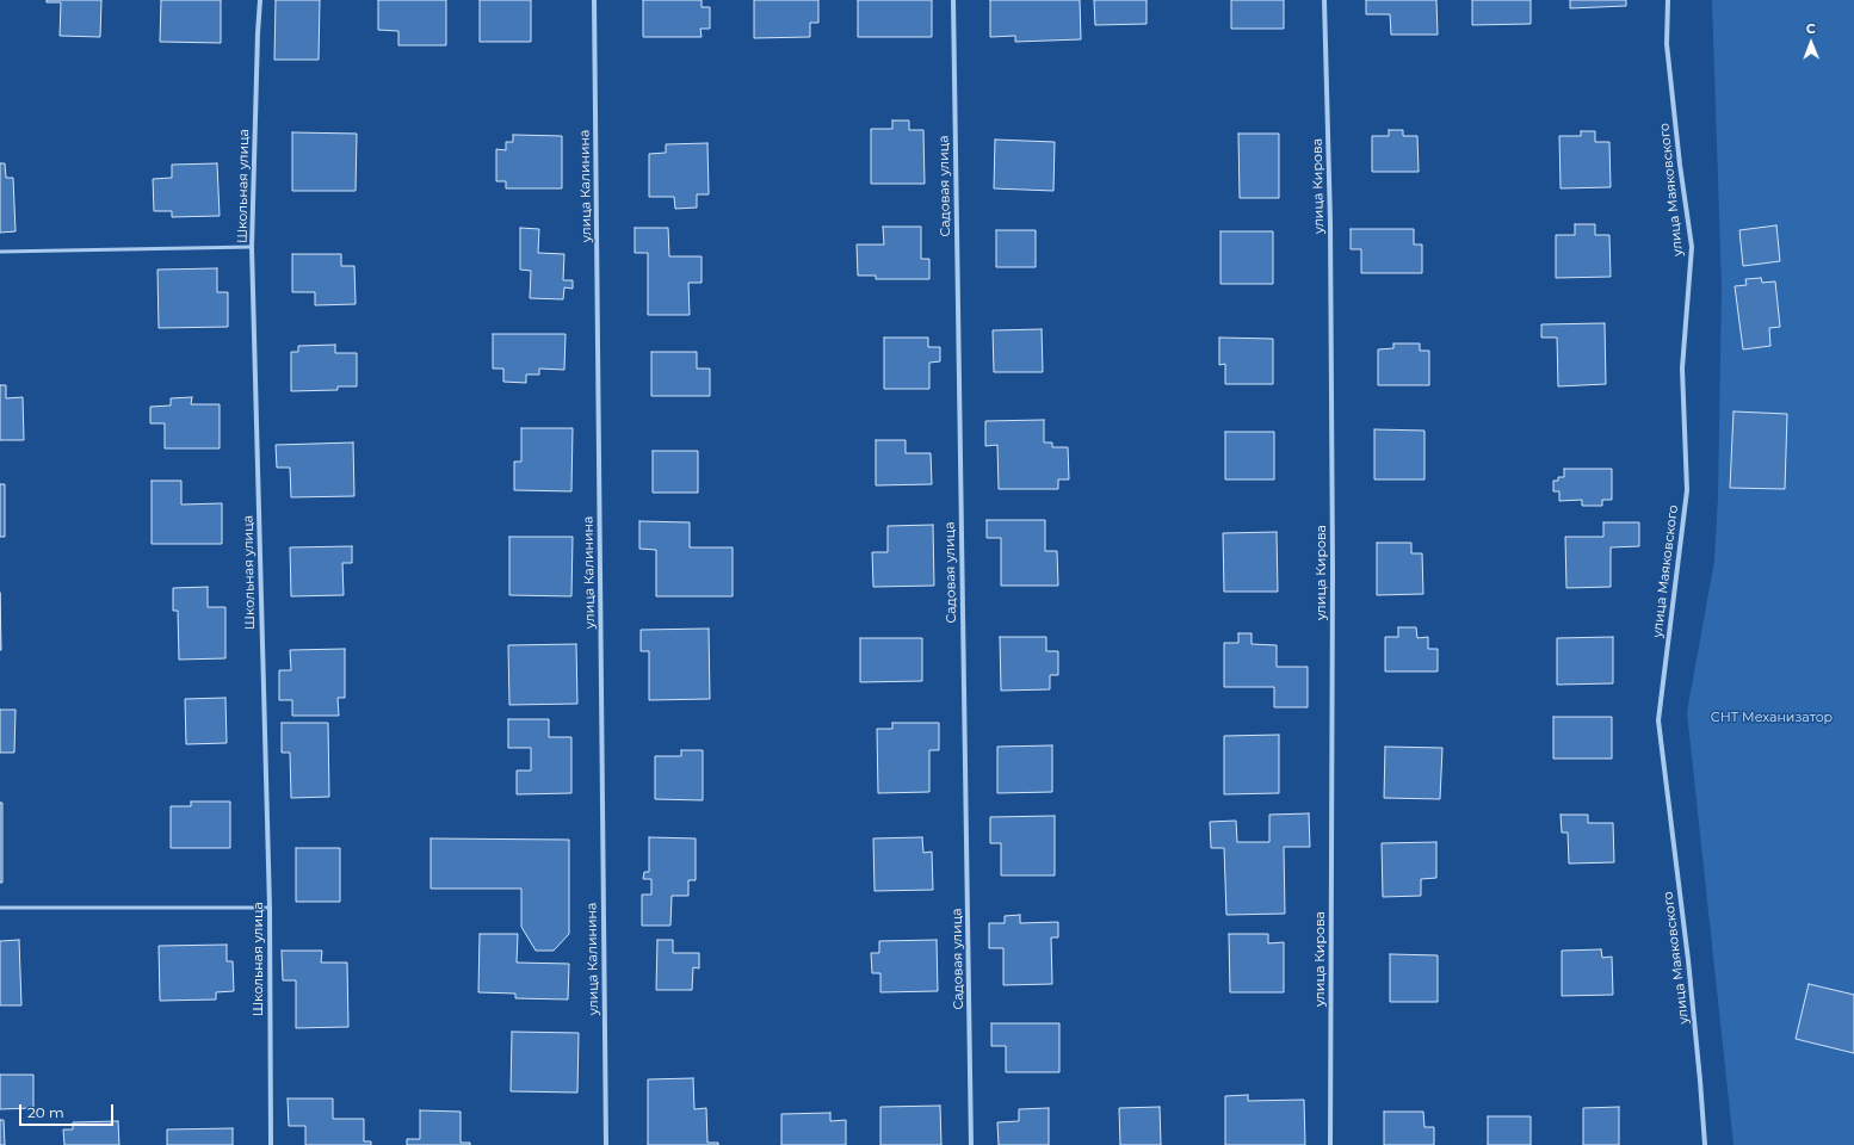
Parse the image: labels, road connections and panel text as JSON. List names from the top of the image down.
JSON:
{
  "streets": {
    "street": [
      "Школьная улица",
      "улица Калинина",
      "Садовая улица",
      "улица Кирова",
      "улица Маяковского"
    ]
  },
  "parks": ["СНТ Механизатор"],
  "scale_bar": "20 m",
  "north": "top"
}
